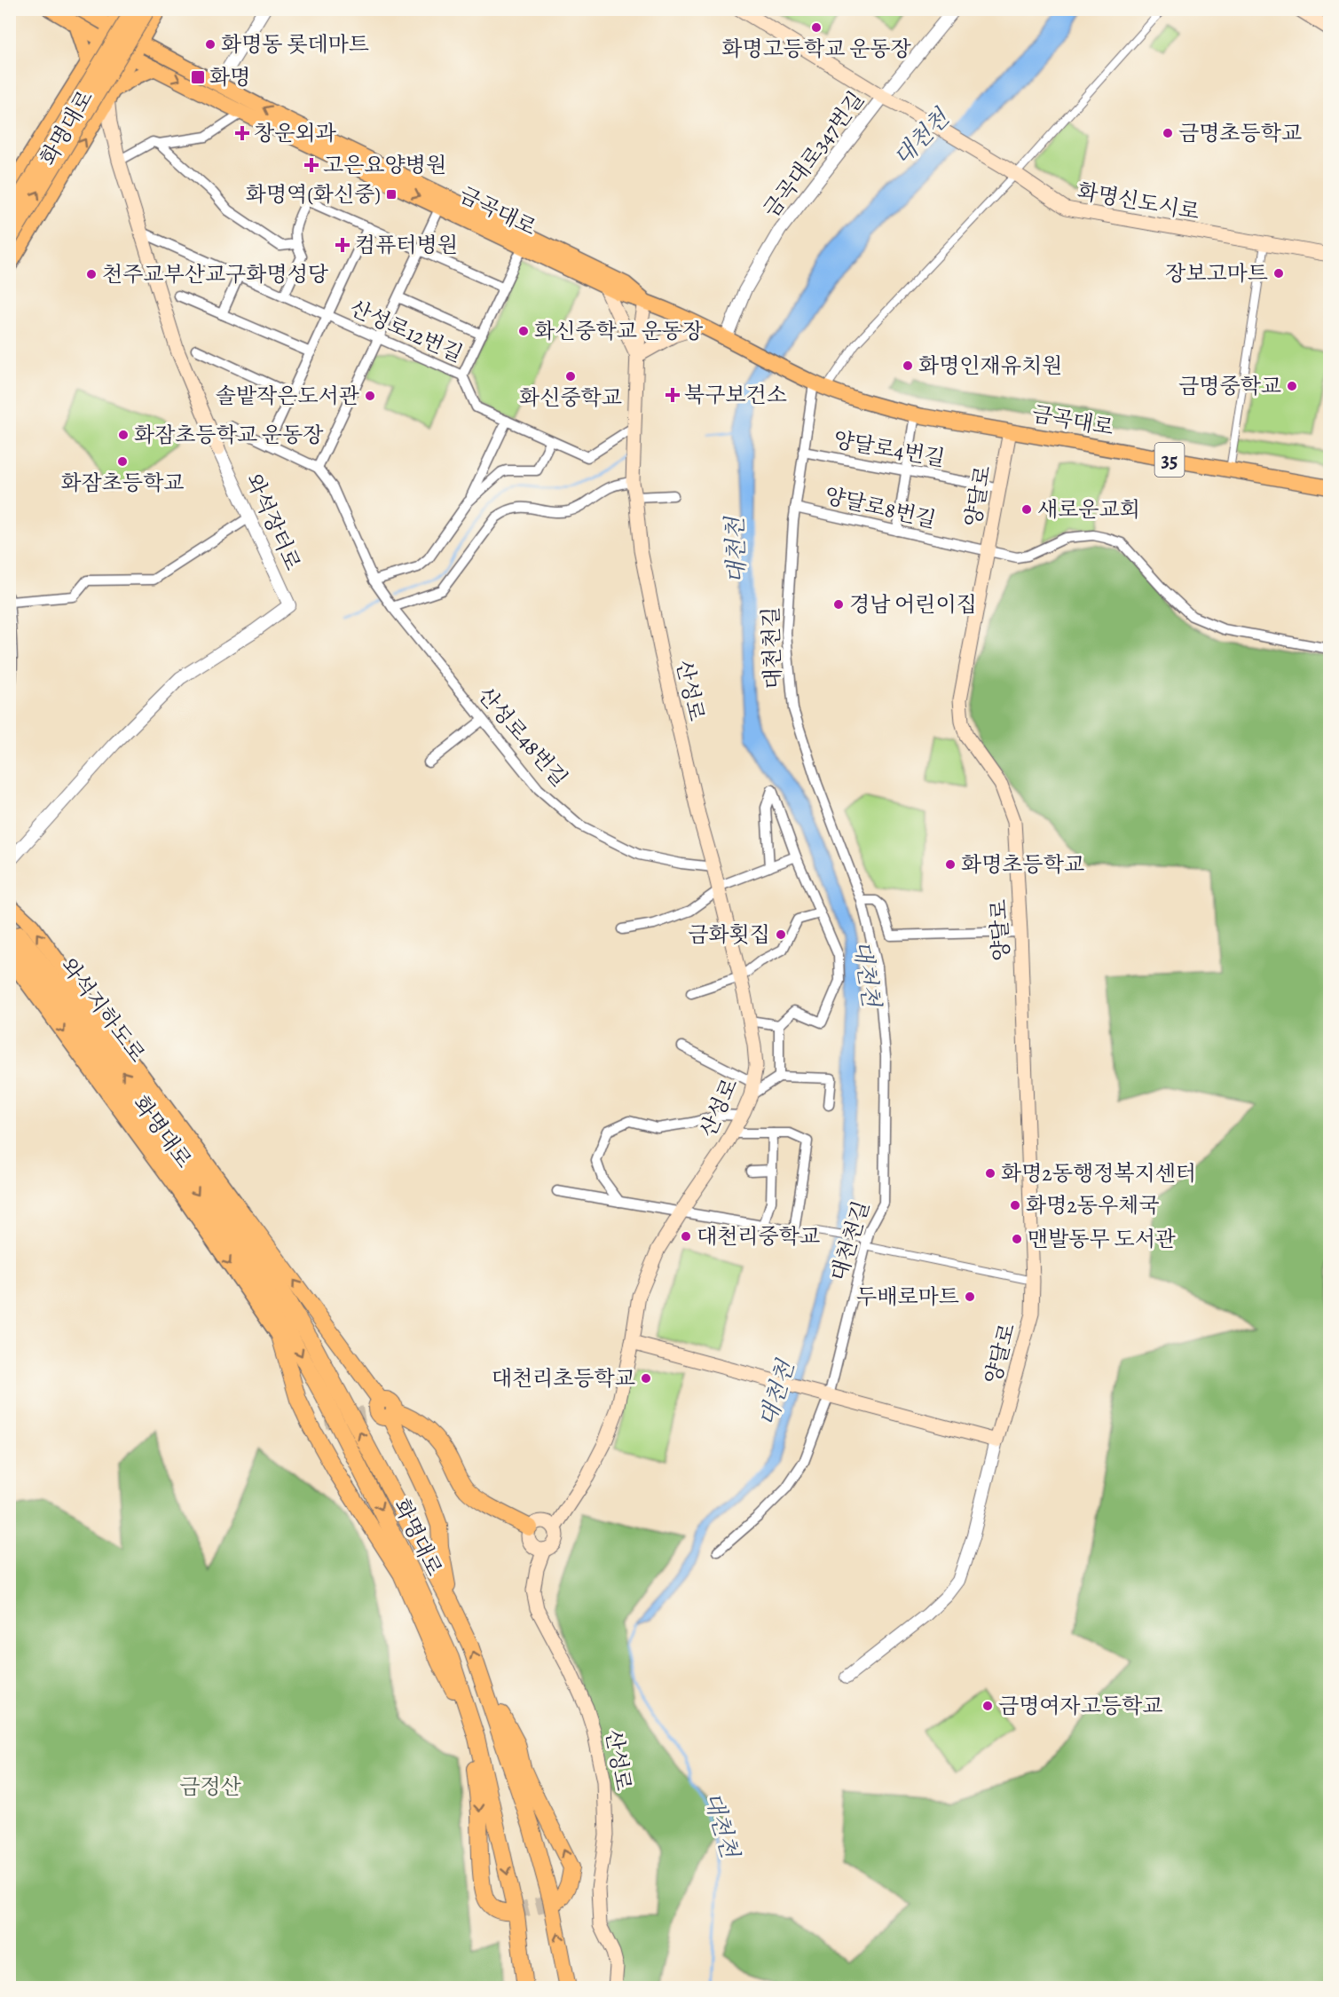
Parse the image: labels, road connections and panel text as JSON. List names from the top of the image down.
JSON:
{
  "streets": {
    "highway": ["화명대로", "와석지하도로"],
    "main road": [
      "화명신도시로",
      "금곡대로",
      "35",
      "양달로",
      "와석장터로",
      "산성로"
    ],
    "street": [
      "금곡대로347번길",
      "산성로12번길",
      "양달로4번길",
      "양달로8번길",
      "대천천길",
      "산성로48번길"
    ]
  },
  "crossings": [
    ["화명대로", "금곡대로"],
    ["화명대로", "와석장터로"],
    ["화명대로", "와석지하도로"],
    ["금곡대로347번길", "화명신도시로"],
    ["금곡대로347번길", "금곡대로"],
    ["금곡대로", "산성로12번길"],
    ["금곡대로", "양달로"],
    ["금곡대로", "와석장터로"],
    ["금곡대로", "대천천길"],
    ["금곡대로", "산성로"],
    ["산성로12번길", "와석장터로"],
    ["산성로12번길", "산성로"],
    ["양달로4번길", "양달로"],
    ["양달로4번길", "대천천길"],
    ["양달로", "양달로8번길"],
    ["양달로8번길", "대천천길"],
    ["산성로", "산성로48번길"]
  ],
  "water": ["대천천"],
  "parks": ["금정산"],
  "places": {
    "other": [
      "화명고등학교 운동장",
      "화명동 롯데마트",
      "금명초등학교",
      "장보고마트",
      "천주교부산교구화명성당",
      "화신중학교 운동장",
      "화명인재유치원",
      "화신중학교",
      "금명중학교",
      "솔밭작은도서관",
      "화잠초등학교 운동장",
      "화잠초등학교",
      "새로운교회",
      "경남 어린이집",
      "화명초등학교",
      "금화횟집",
      "화명2동행정복지센터",
      "화명2동우체국",
      "대천리중학교",
      "맨발동무 도서관",
      "두배로마트",
      "대천리초등학교",
      "금명여자고등학교"
    ],
    "transit": ["화명", "화명역(화신중)"],
    "health": [
      "창운외과",
      "고은요양병원",
      "컴퓨터병원",
      "북구보건소"
    ]
  }
}
